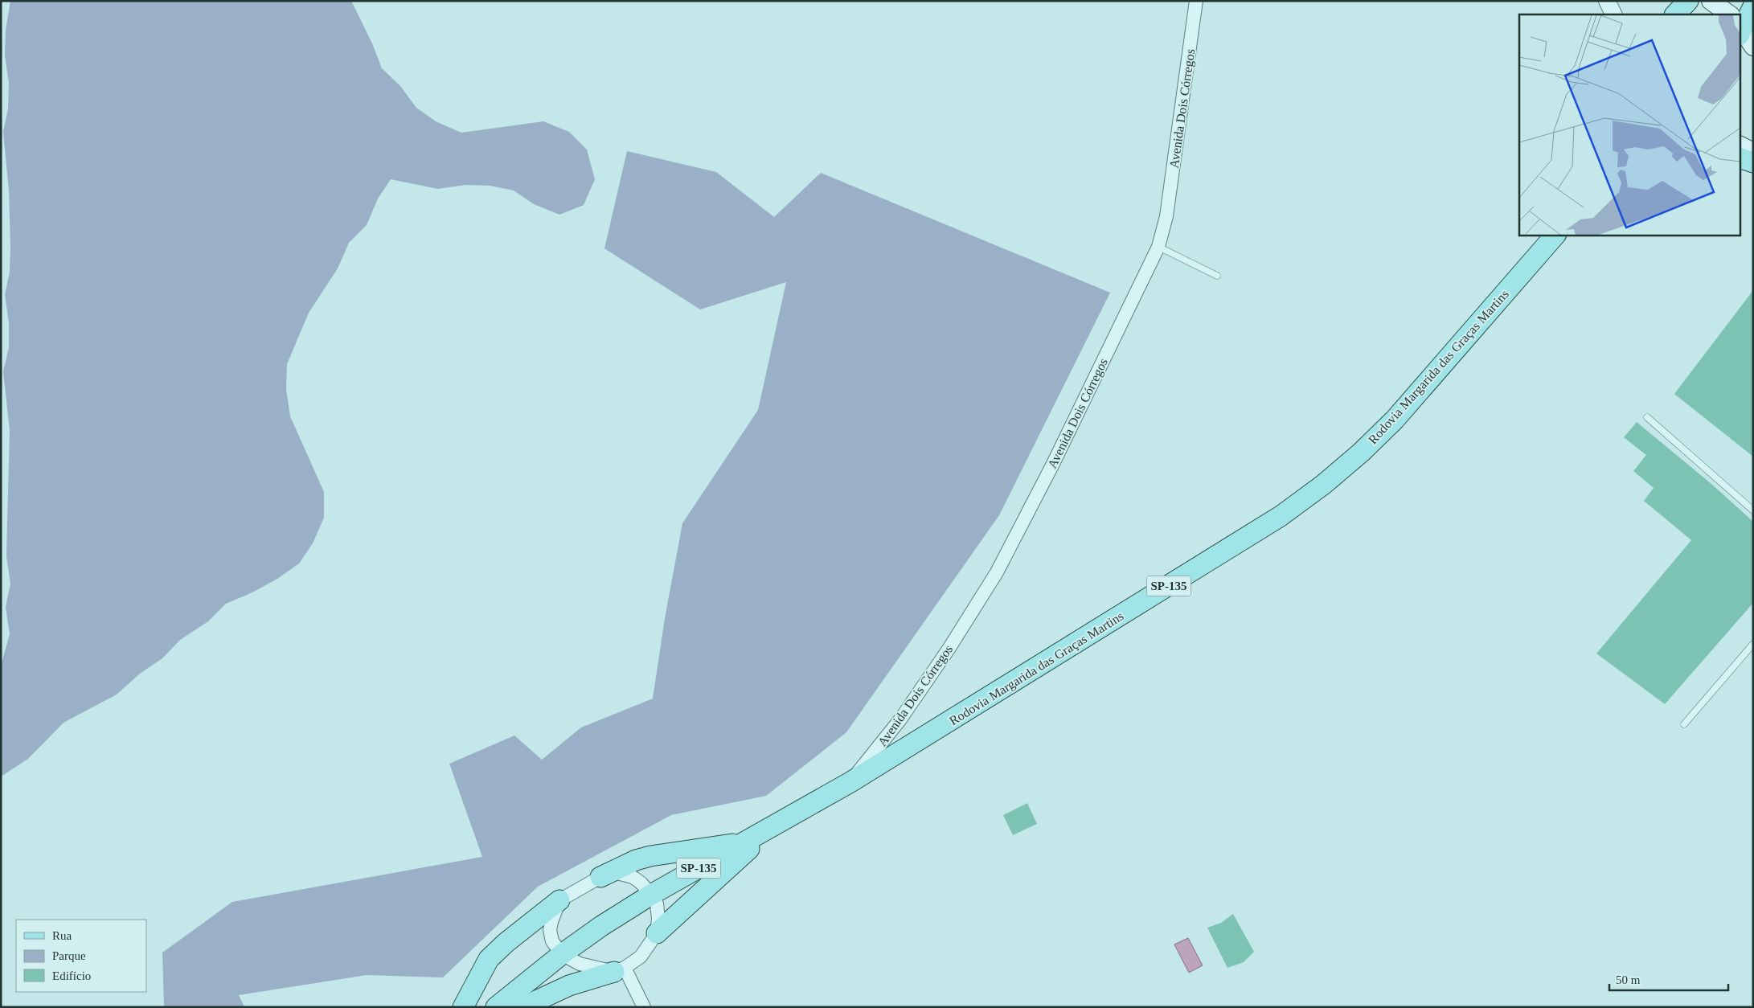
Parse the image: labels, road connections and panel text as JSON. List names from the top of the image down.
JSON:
{
  "streets": {
    "main road": ["Rodovia Margarida das Graças Martins", "SP-135"],
    "street": ["Avenida Dois Córregos"]
  },
  "crossings": [
    ["Avenida Dois Córregos", "Rodovia Margarida das Graças Martins"]
  ],
  "legend": ["Rua", "Parque", "Edifício"],
  "scale_bar": "50 m"
}
